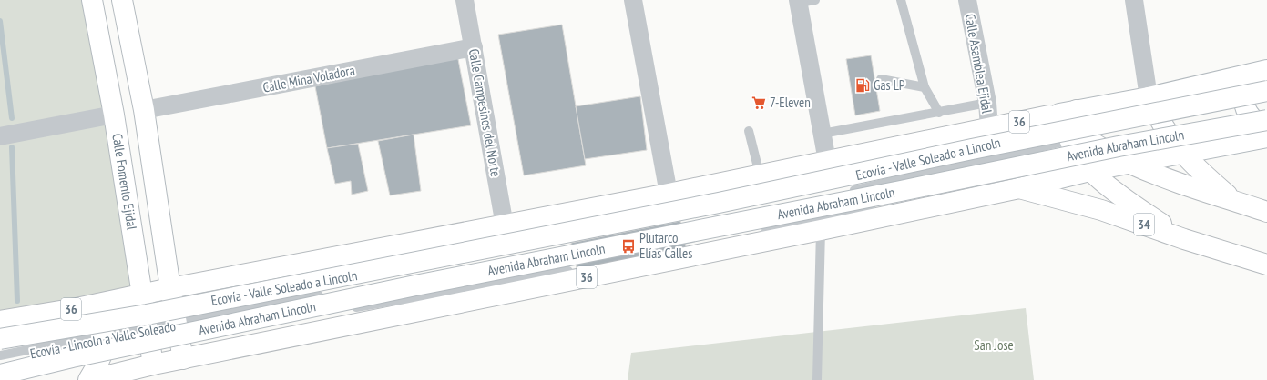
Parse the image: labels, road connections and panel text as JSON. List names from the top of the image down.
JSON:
{
  "streets": {
    "main road": [
      "36",
      "Avenida Abraham Lincoln",
      "Calle Fomento Ejidal",
      "34"
    ],
    "street": ["Calle Asamblea Ejidal", "Calle Mina Voladora", "Calle Campesinos del Norte"],
    "lane": ["Ecovía - Valle Soleado a Lincoln", "Ecovía - Lincoln a Valle Soleado"]
  },
  "crossings": [
    ["Calle Asamblea Ejidal", "36"],
    ["Calle Mina Voladora", "Calle Campesinos del Norte"],
    ["Calle Campesinos del Norte", "36"],
    ["36", "Ecovía - Valle Soleado a Lincoln"],
    ["36", "Calle Fomento Ejidal"],
    ["Avenida Abraham Lincoln", "Ecovía - Valle Soleado a Lincoln"],
    ["Avenida Abraham Lincoln", "Calle Fomento Ejidal"],
    ["Avenida Abraham Lincoln", "34"],
    ["Avenida Abraham Lincoln", "Ecovía - Lincoln a Valle Soleado"],
    ["Ecovía - Valle Soleado a Lincoln", "Calle Fomento Ejidal"],
    ["Ecovía - Valle Soleado a Lincoln", "Ecovía - Lincoln a Valle Soleado"],
    ["Calle Fomento Ejidal", "Ecovía - Lincoln a Valle Soleado"]
  ],
  "parks": ["San Jose"],
  "places": {
    "fuel station": ["Gas LP"],
    "supermarket": ["7-Eleven"],
    "bus stop": ["Plutarco Elías Calles"]
  }
}
